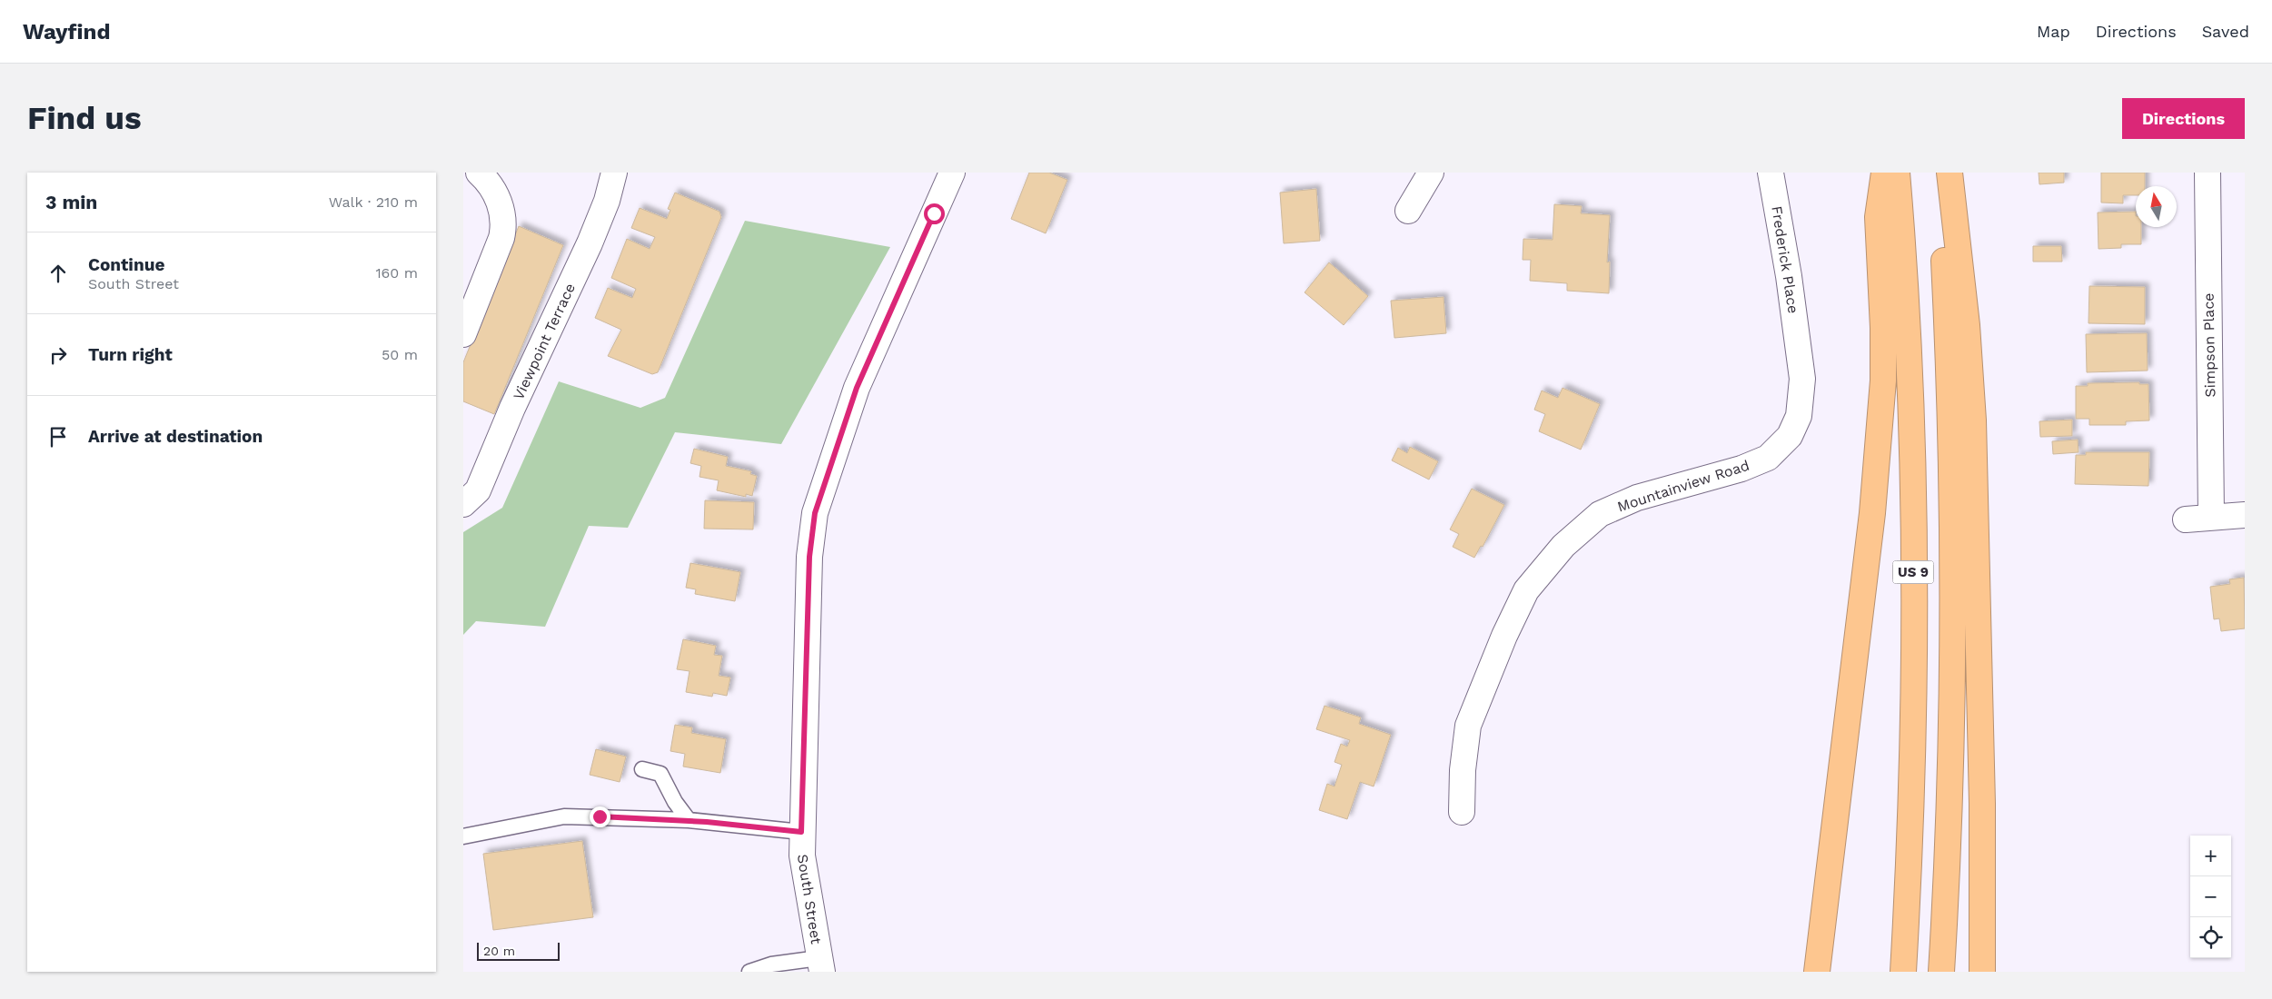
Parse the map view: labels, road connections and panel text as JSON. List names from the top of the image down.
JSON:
{
  "streets": {
    "highway": ["US 9"],
    "street": [
      "Frederick Place",
      "Viewpoint Terrace",
      "Simpson Place",
      "Mountainview Road",
      "South Street"
    ]
  },
  "crossings": [
    ["Frederick Place", "Mountainview Road"]
  ],
  "scale_bar": "20 m",
  "north": "top",
  "page": {
    "header": "Wayfind",
    "nav": ["Map", "Directions", "Saved"],
    "buttons": "Directions",
    "title": "Find us",
    "heading": ["3 min", "Walk · 210 m"],
    "list": [
      ["Continue", "South Street", "160 m"],
      ["Turn right", "50 m"],
      "Arrive at destination"
    ],
    "map_buttons": ["+", "−"],
    "scale": "20 m"
  }
}
